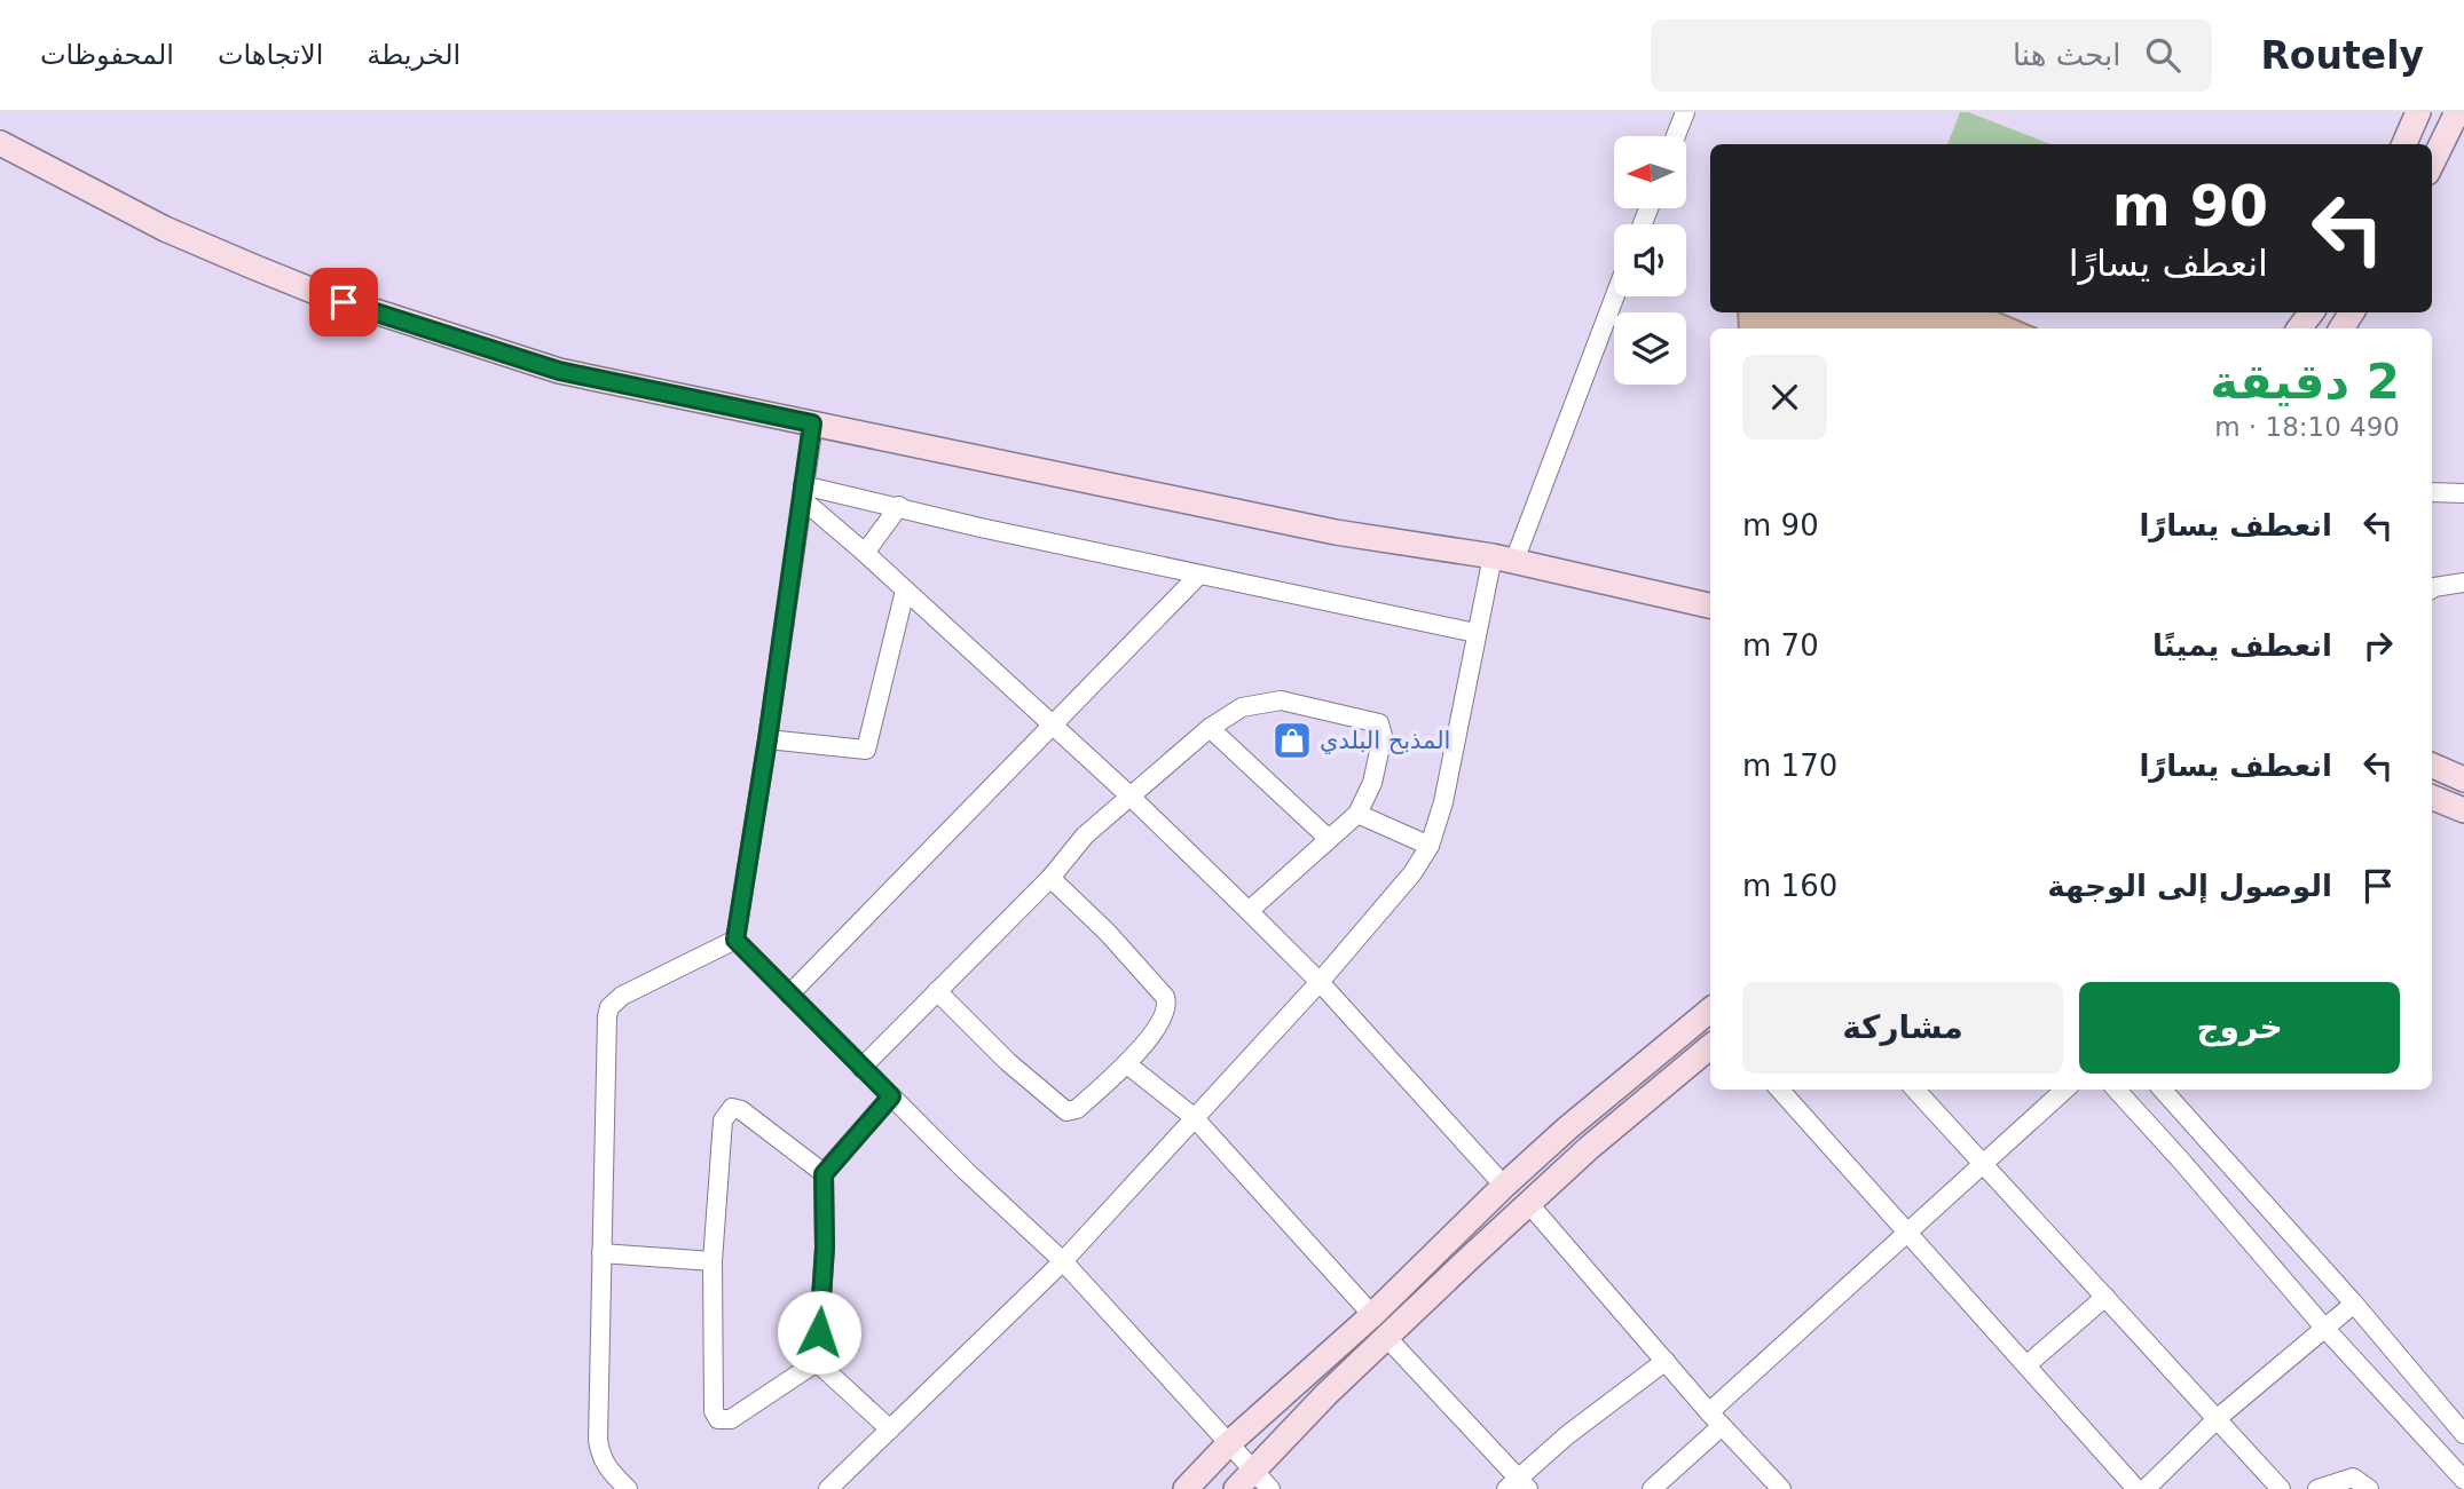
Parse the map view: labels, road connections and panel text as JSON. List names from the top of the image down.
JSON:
{
  "places": {
    "shop": ["المذبح البلدي"]
  },
  "north": "left",
  "page": {
    "header": "Routely",
    "search": "ابحث هنا",
    "nav": ["الخريطة", "الاتجاهات", "المحفوظات"],
    "turn": ["90 m", "انعطف يسارًا"],
    "heading": ["2 دقيقة", "490 m · 18:10"],
    "list": [
      {
        "name": "انعطف يسارًا",
        "value": "90 m"
      },
      {
        "name": "انعطف يمينًا",
        "value": "70 m"
      },
      {
        "name": "انعطف يسارًا",
        "value": "170 m"
      },
      {
        "name": "الوصول إلى الوجهة",
        "value": "160 m"
      }
    ],
    "buttons": ["خروج", "مشاركة"]
  }
}
